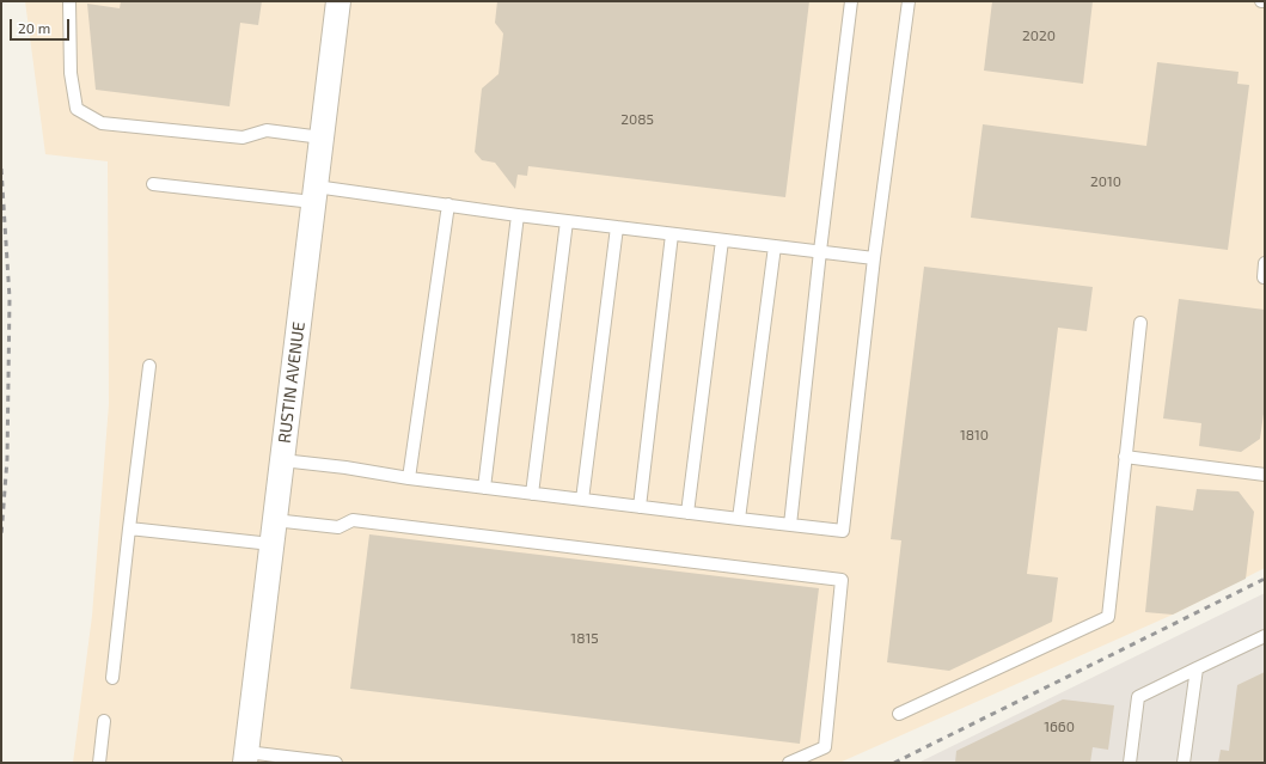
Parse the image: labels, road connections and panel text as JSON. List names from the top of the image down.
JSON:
{
  "streets": {
    "street": ["RUSTIN AVENUE"]
  },
  "house_numbers": [
    "2020",
    "2085",
    "2010",
    "1810",
    "1815",
    "1660"
  ],
  "scale_bar": "20 m"
}
